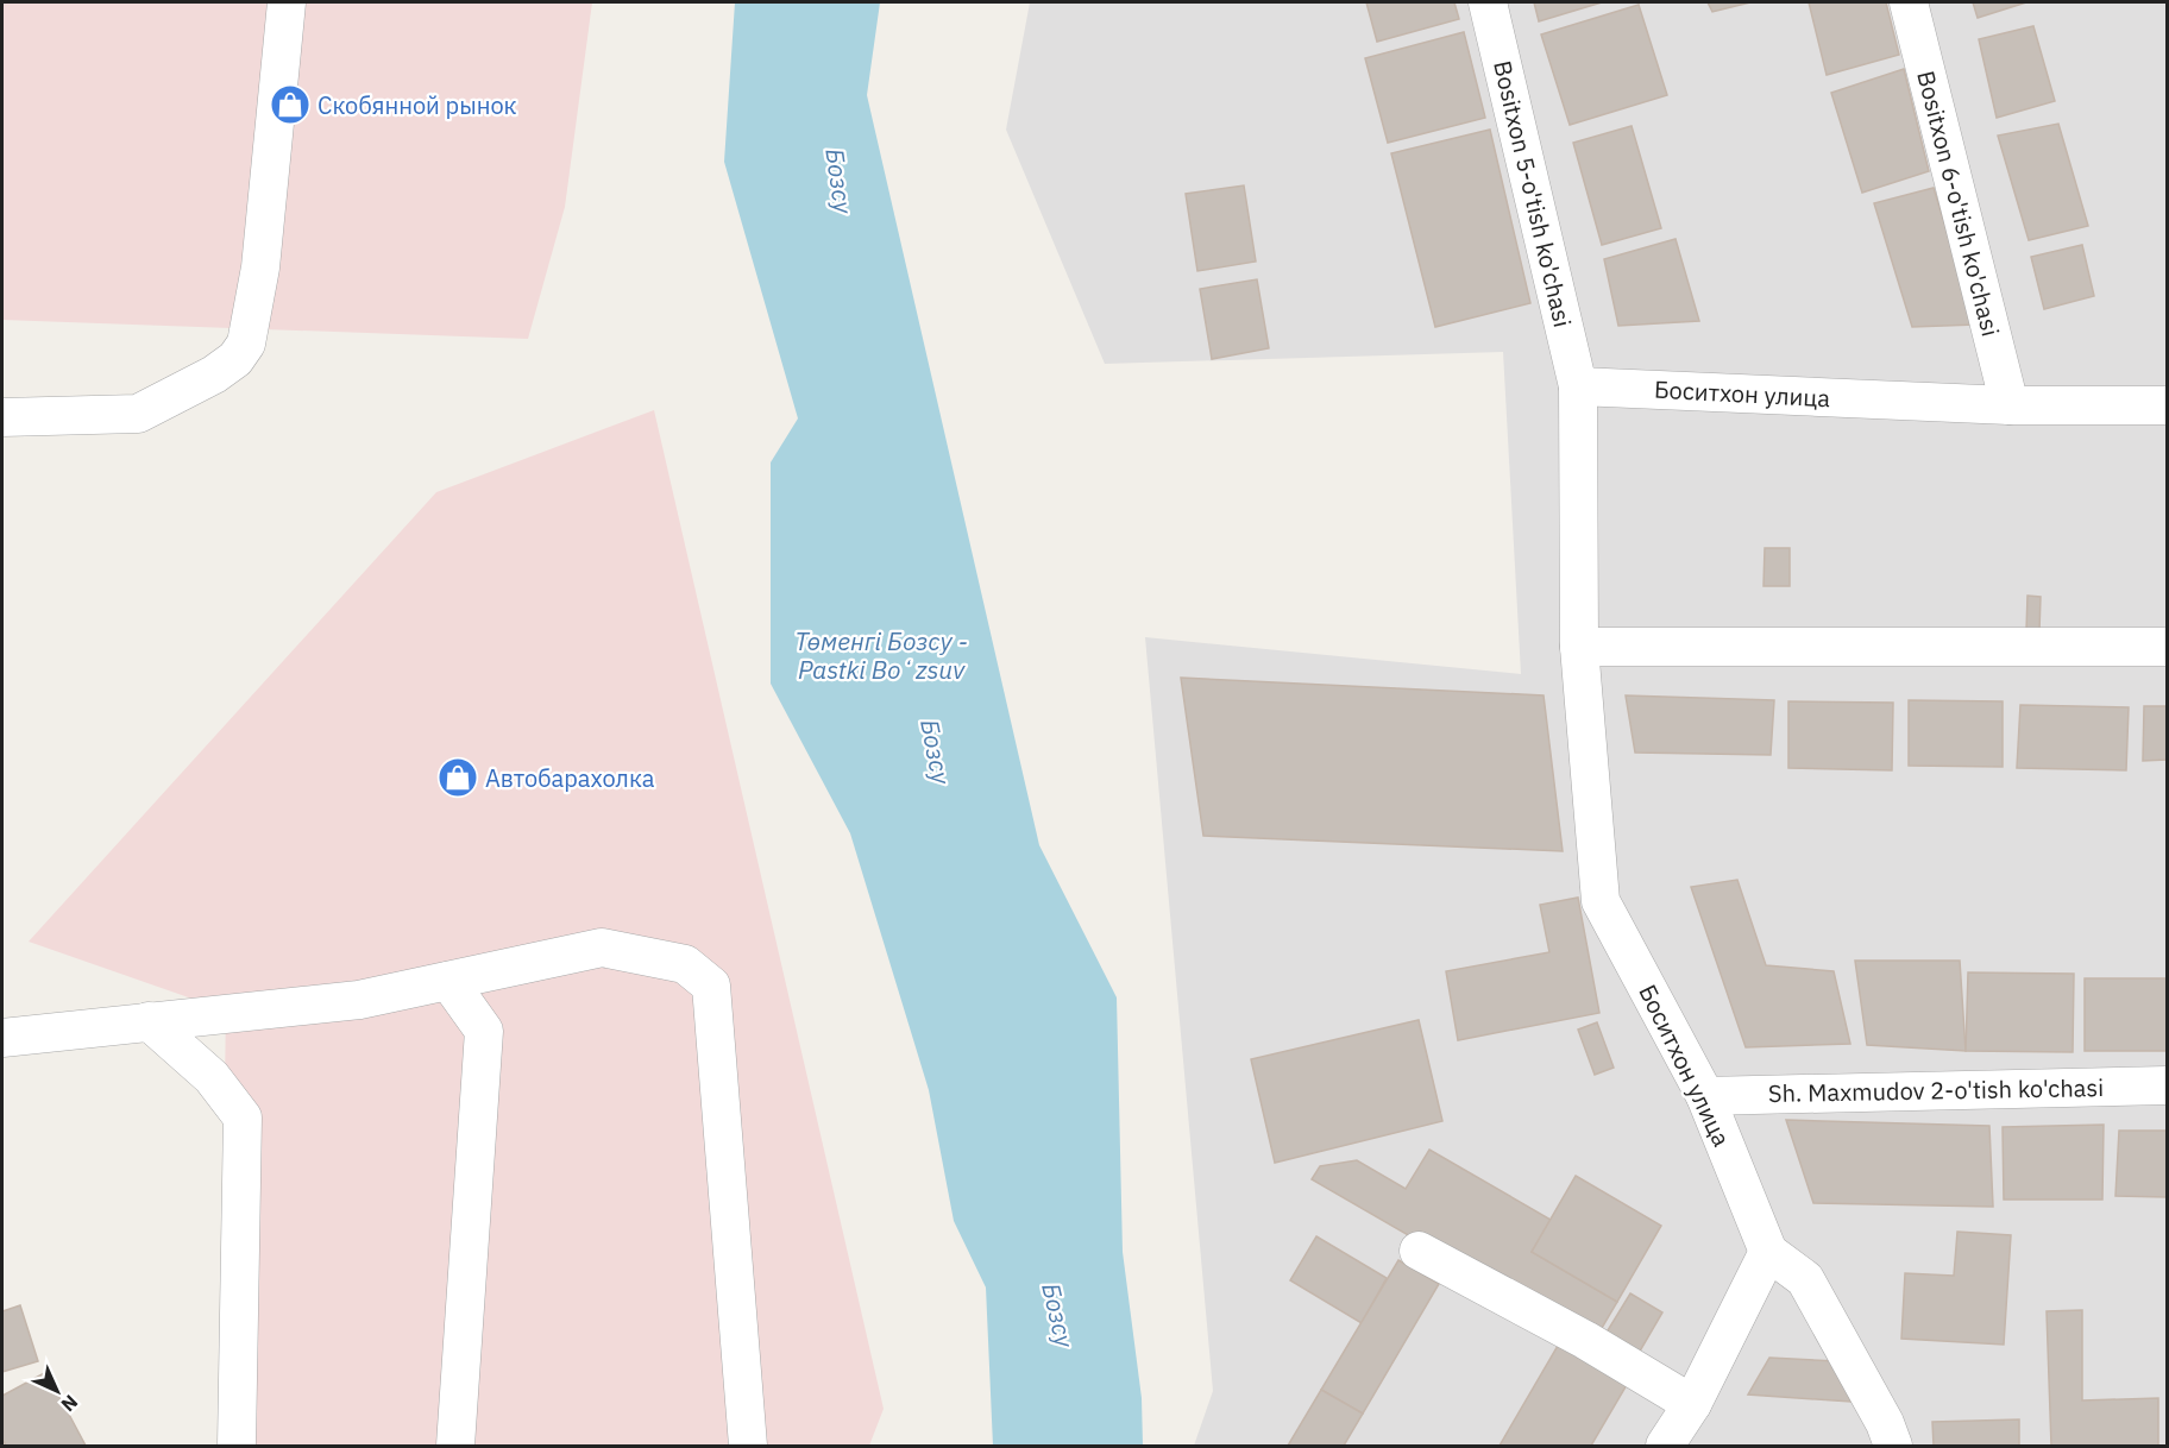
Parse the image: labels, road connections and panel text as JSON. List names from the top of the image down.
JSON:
{
  "streets": {
    "street": [
      "Bositxon 5-o'tish ko'chasi",
      "Bositxon 6-o'tish ko'chasi",
      "Боситхон улица",
      "Sh. Maxmudov 2-o'tish ko'chasi"
    ]
  },
  "crossings": [
    ["Bositxon 5-o'tish ko'chasi", "Боситхон улица"],
    ["Bositxon 6-o'tish ko'chasi", "Боситхон улица"],
    ["Боситхон улица", "Sh. Maxmudov 2-o'tish ko'chasi"]
  ],
  "water": ["Бозсу", "Төменгі Бозсу - Pastki Boʻzsuv"],
  "places": {
    "shop": ["Скобянной рынок", "Автобарахолка"]
  },
  "north": "bottom right"
}
